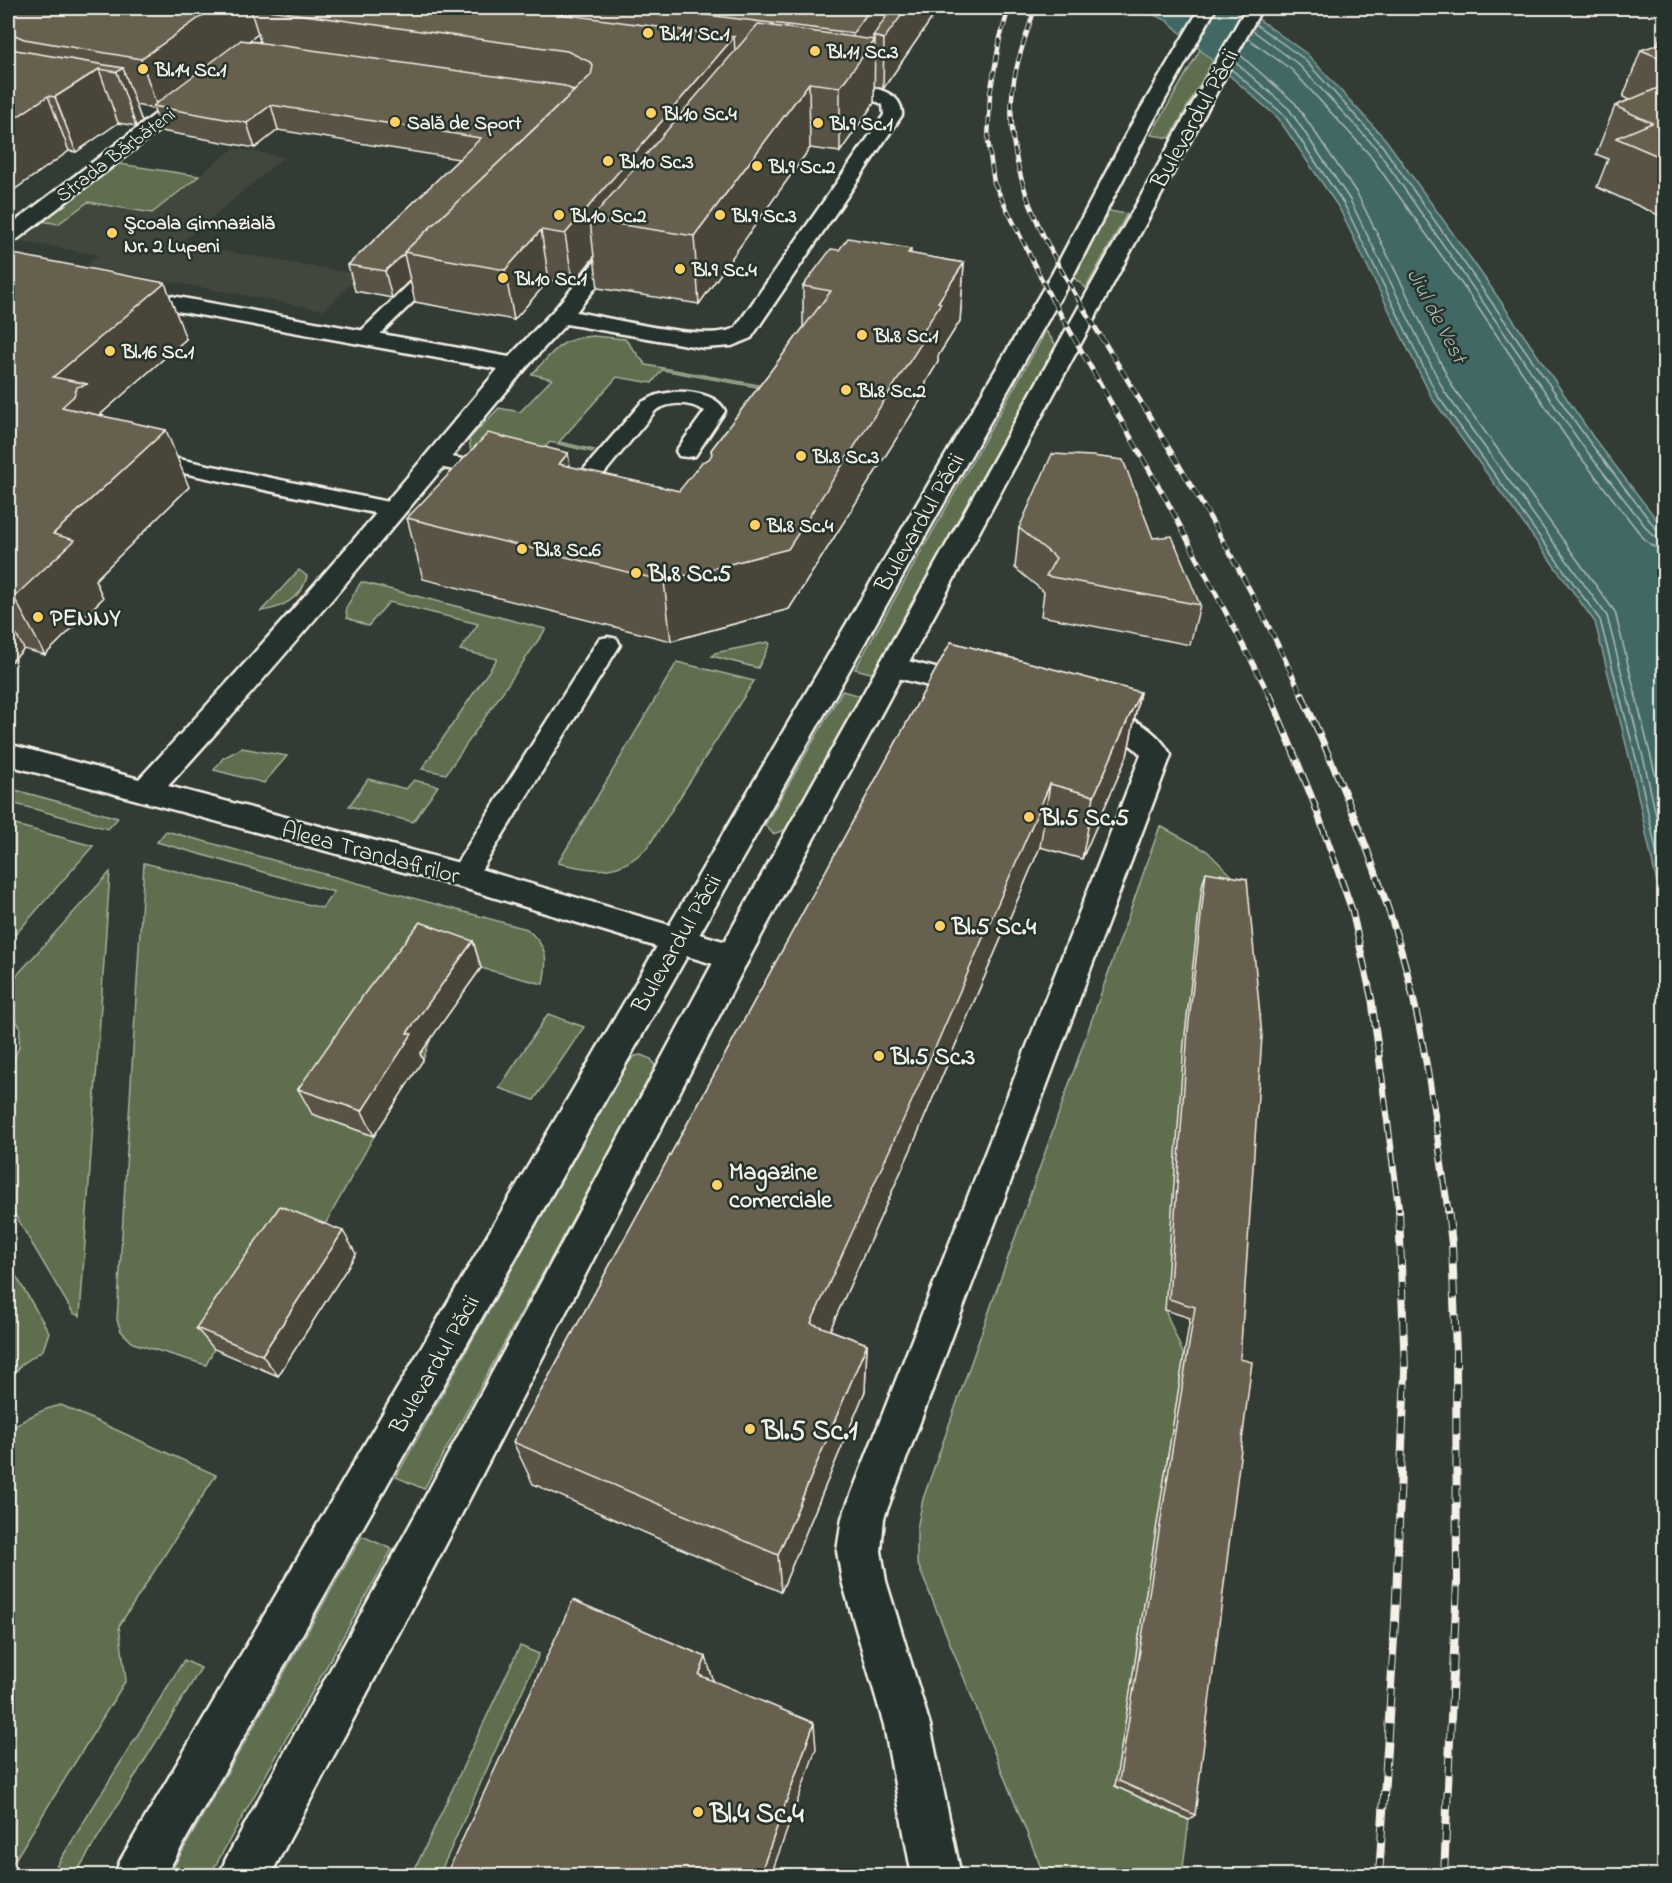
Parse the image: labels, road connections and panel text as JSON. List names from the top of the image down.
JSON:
{
  "streets": {
    "main road": ["Bulevardul Păcii", "Strada Bărbăteni", "Aleea Trandafirilor"]
  },
  "crossings": [
    ["Bulevardul Păcii", "Aleea Trandafirilor"]
  ],
  "water": ["Jiul de Vest"],
  "places": [
    "Bl.11 Sc.1",
    "Bl.11 Sc.3",
    "Bl.14 Sc.1",
    "Bl.10 Sc.4",
    "Sală de Sport",
    "Bl.9 Sc.1",
    "Bl.10 Sc.3",
    "Bl.9 Sc.2",
    "Bl.10 Sc.2",
    "Bl.9 Sc.3",
    "Şcoala Gimnazială Nr. 2 Lupeni",
    "Bl.9 Sc.4",
    "Bl.10 Sc.1",
    "Bl.8 Sc.1",
    "Bl.16 Sc.1",
    "Bl.8 Sc.2",
    "Bl.8 Sc.3",
    "Bl.8 Sc.4",
    "Bl.8 Sc.6",
    "Bl.8 Sc.5",
    "PENNY",
    "Bl.5 Sc.5",
    "Bl.5 Sc.4",
    "Bl.5 Sc.3",
    "Magazine comerciale",
    "Bl.5 Sc.1",
    "Bl.4 Sc.4"
  ]
}
